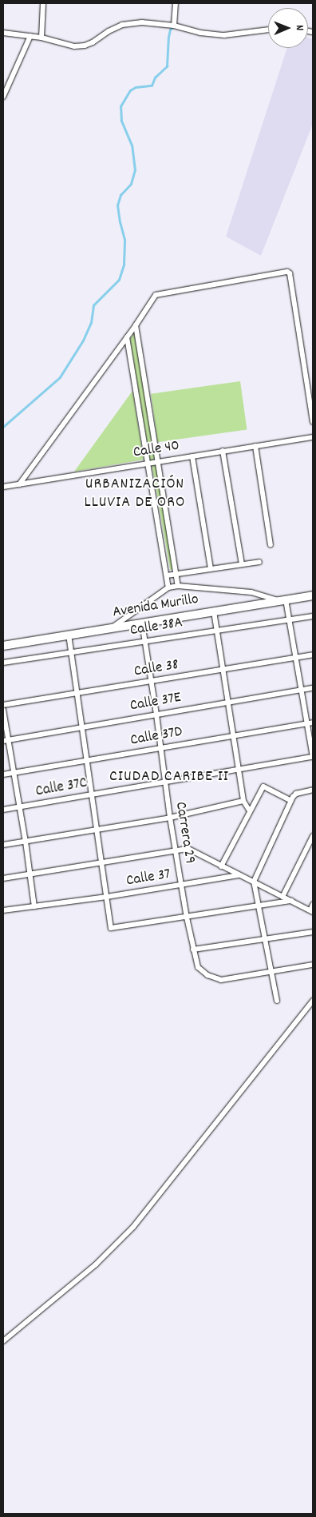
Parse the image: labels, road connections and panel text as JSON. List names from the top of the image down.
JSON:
{
  "streets": {
    "main road": ["Avenida Murillo"],
    "street": [
      "Calle 40",
      "Calle 38A",
      "Calle 38",
      "Calle 37E",
      "Calle 37D",
      "Calle 37C",
      "Carrera 29",
      "Calle 37"
    ]
  },
  "crossings": [
    ["Avenida Murillo", "Carrera 29"],
    ["Calle 38A", "Carrera 29"],
    ["Calle 38", "Carrera 29"],
    ["Calle 37E", "Carrera 29"],
    ["Calle 37D", "Carrera 29"],
    ["Calle 37C", "Carrera 29"],
    ["Carrera 29", "Calle 37"]
  ],
  "districts": ["URBANIZACIÓN LLUVIA DE ORO", "CIUDAD CARIBE II"],
  "north": "right"
}
